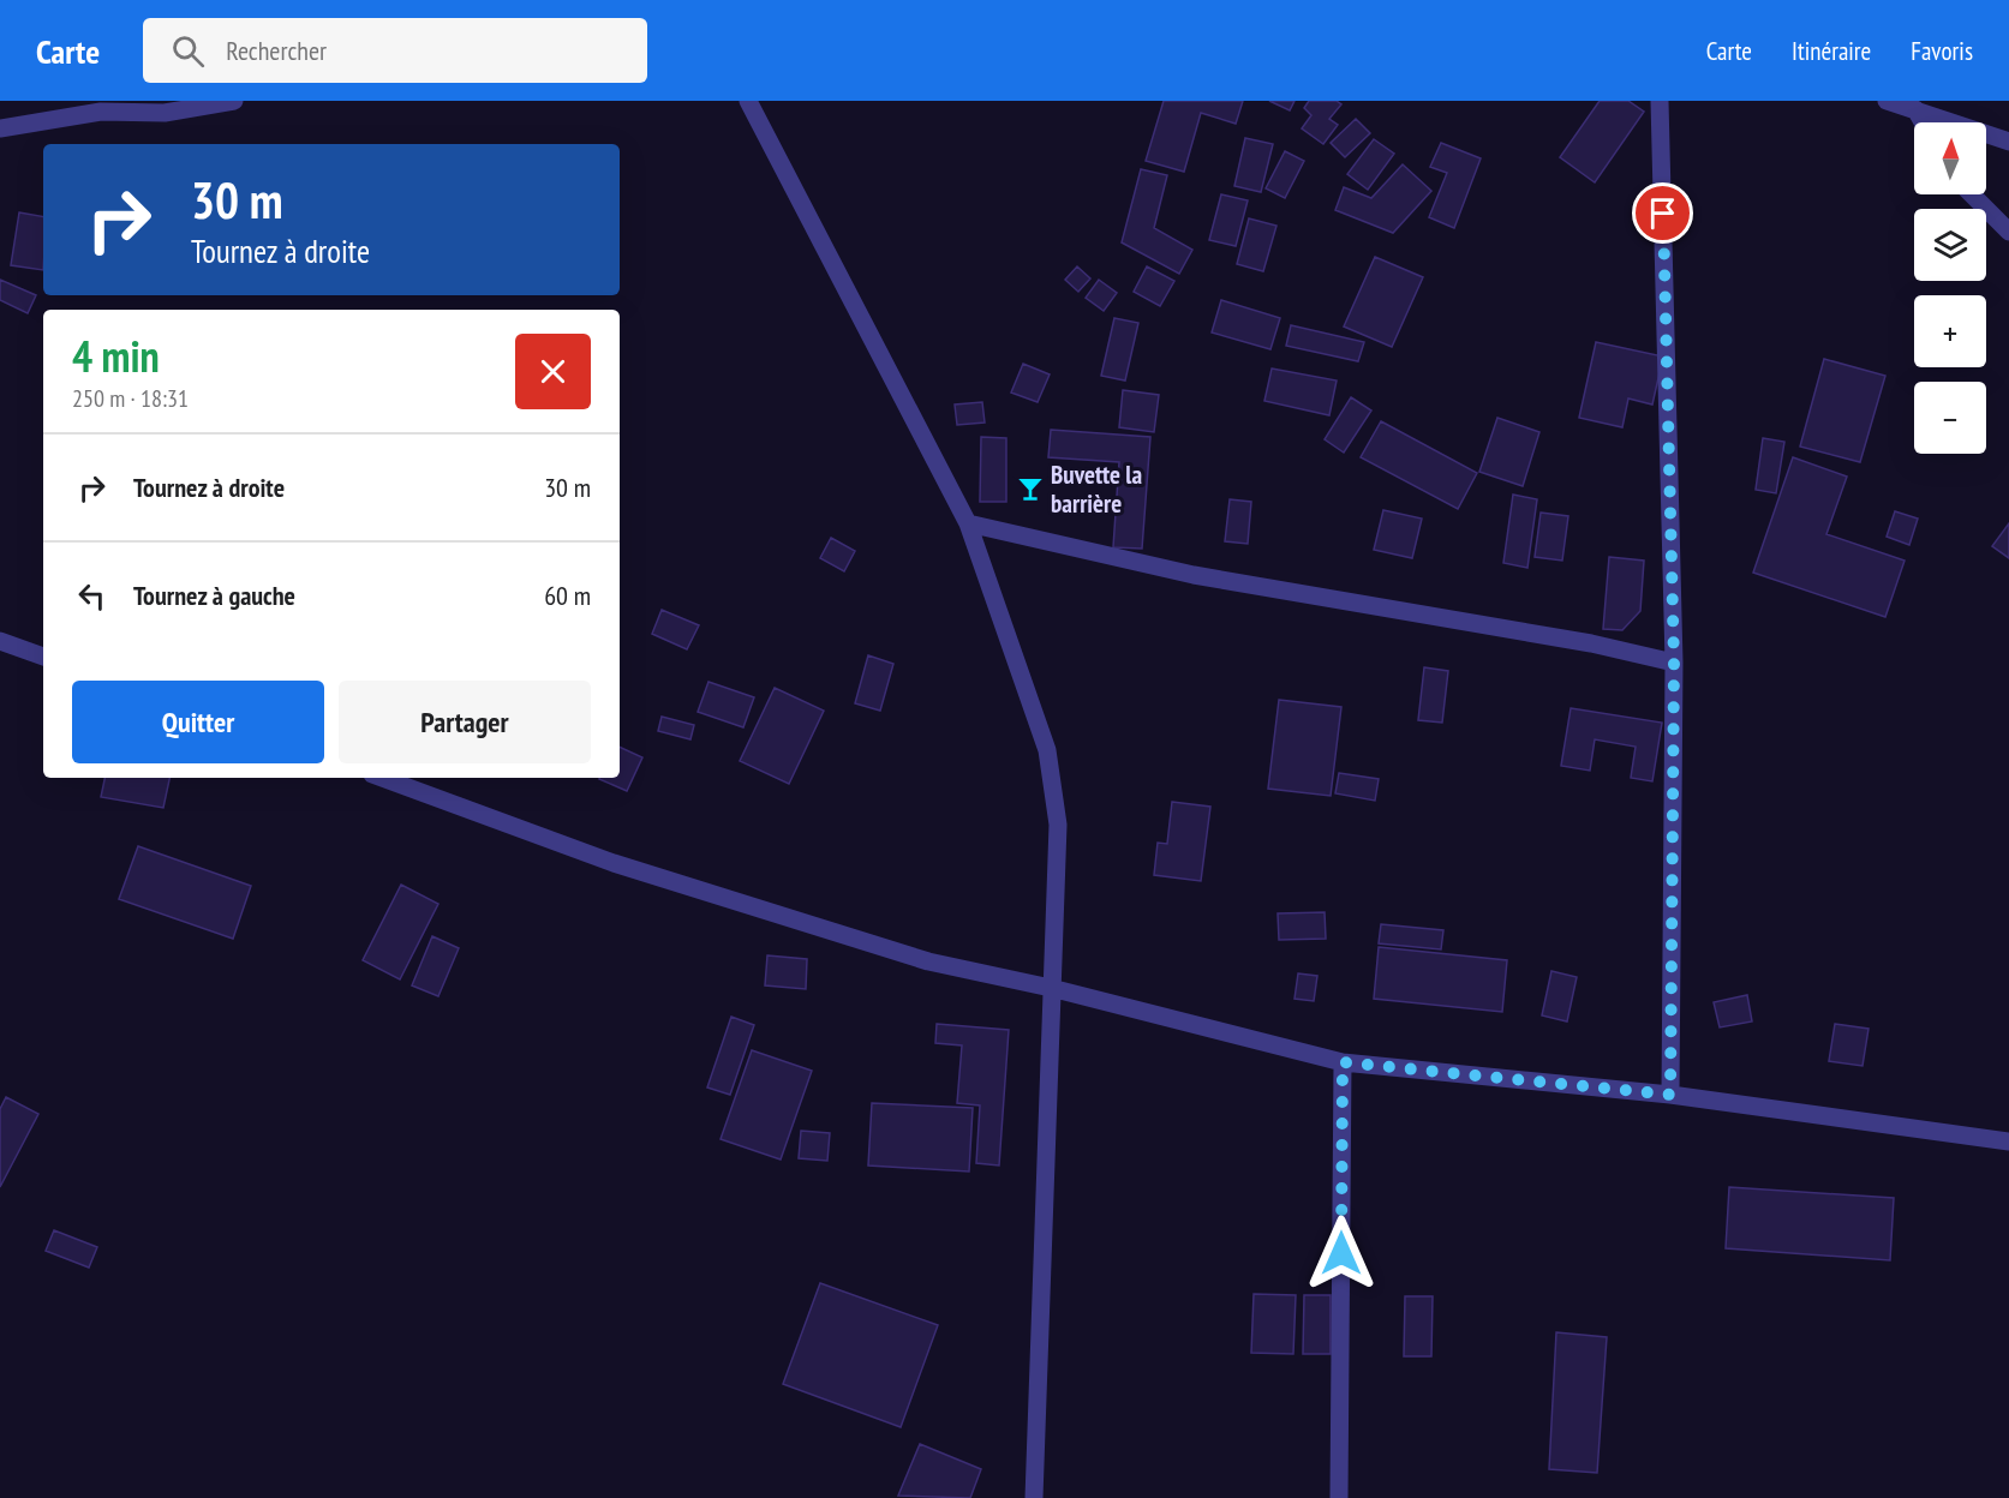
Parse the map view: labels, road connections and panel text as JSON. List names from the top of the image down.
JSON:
{
  "places": {
    "bar": ["Buvette la barrière"]
  },
  "north": "top",
  "page": {
    "header": "Carte",
    "search": "Rechercher",
    "nav": ["Carte", "Itinéraire", "Favoris"],
    "map_buttons": ["+", "−"],
    "turn": ["30 m", "Tournez à droite"],
    "heading": ["4 min", "250 m · 18:31"],
    "list": [
      {
        "name": "Tournez à droite",
        "value": "30 m"
      },
      {
        "name": "Tournez à gauche",
        "value": "60 m"
      }
    ],
    "buttons": ["Quitter", "Partager"]
  }
}
